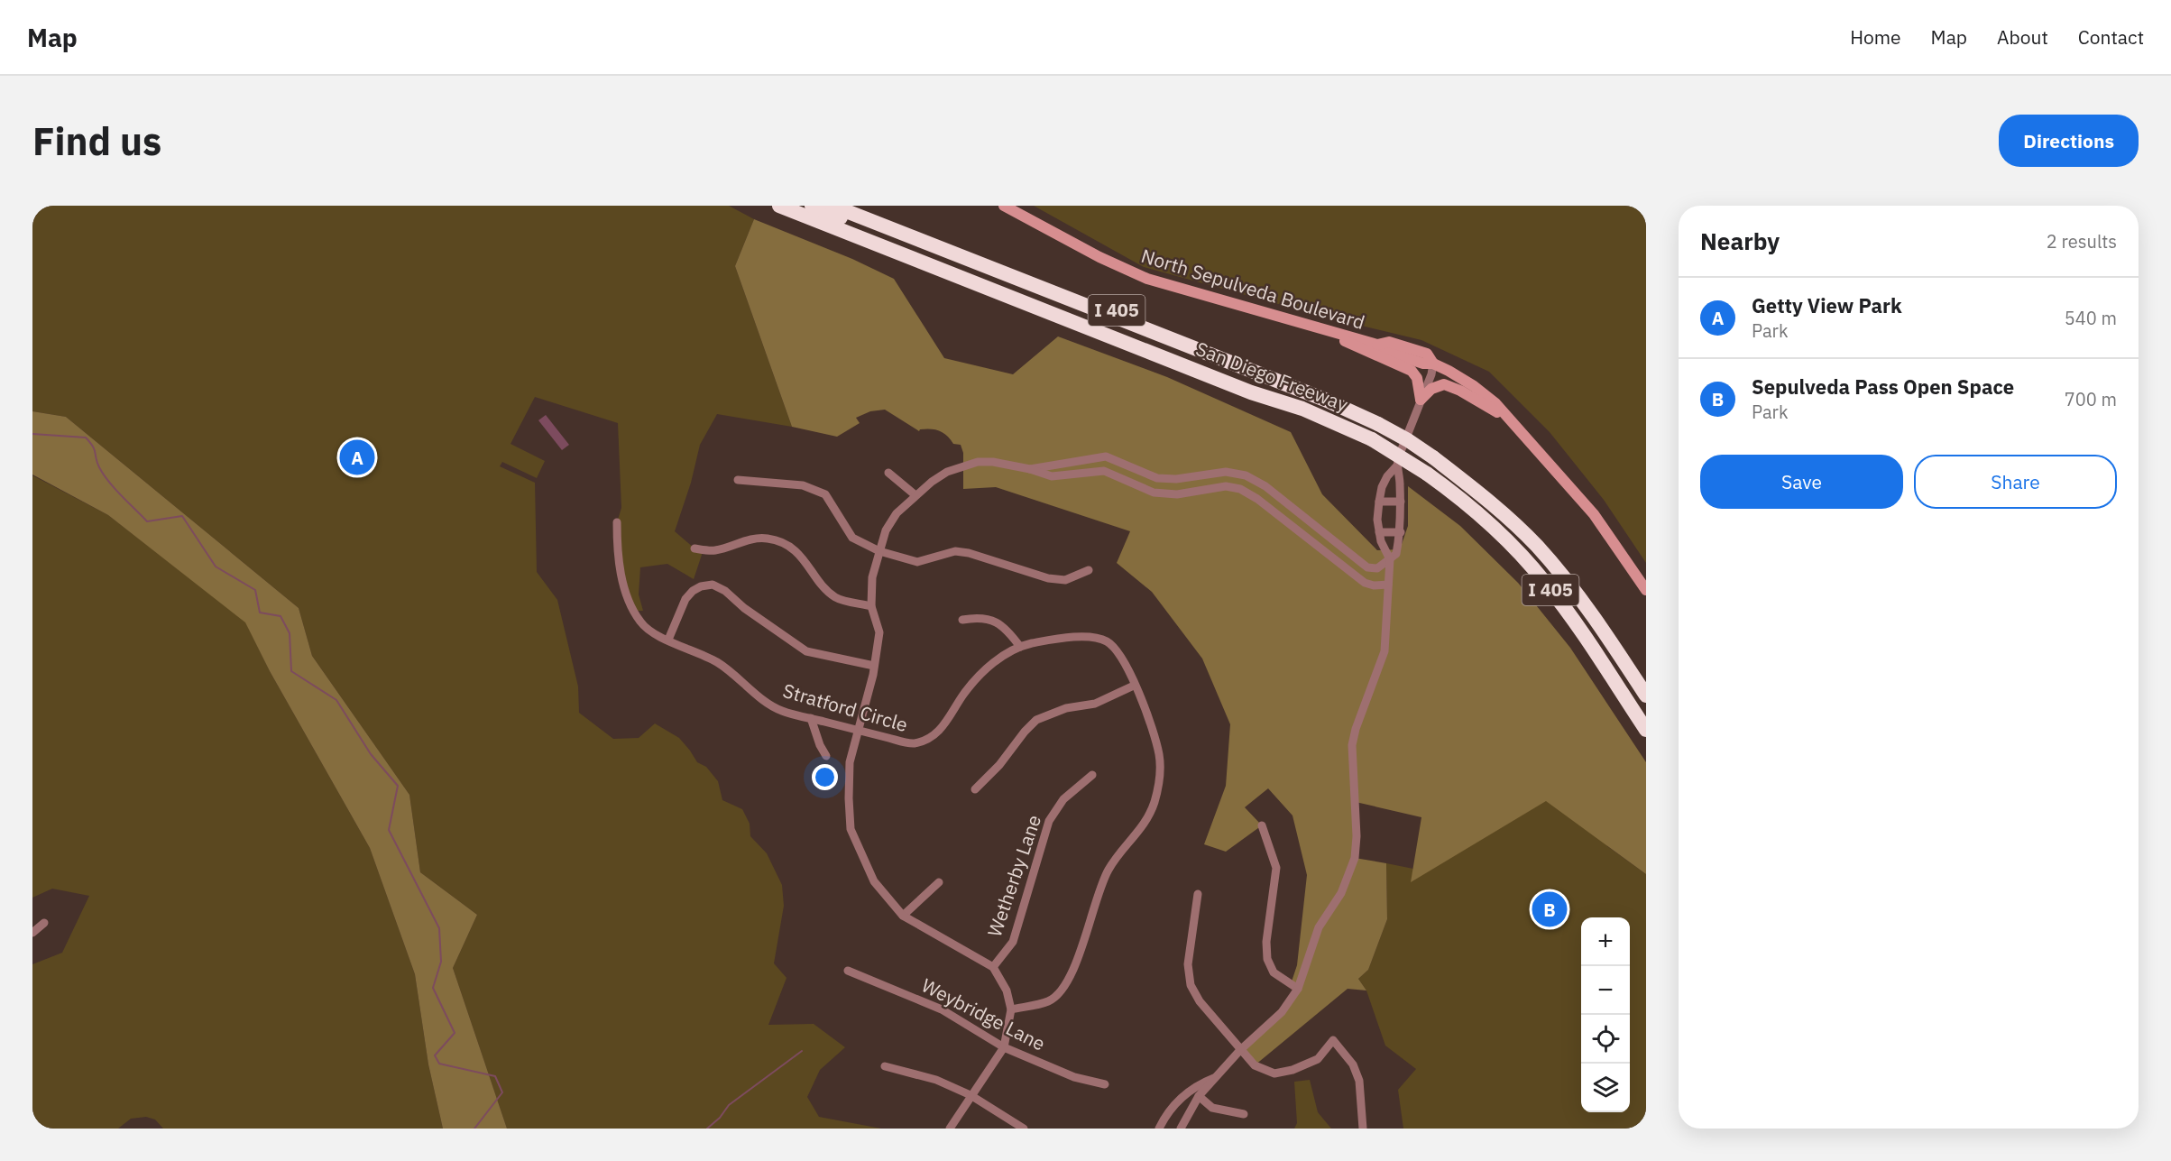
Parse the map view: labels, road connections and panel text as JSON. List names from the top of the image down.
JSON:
{
  "streets": {
    "highway": ["I 405", "San Diego Freeway"],
    "main road": ["North Sepulveda Boulevard"],
    "street": ["Stratford Circle", "Wetherby Lane", "Weybridge Lane"]
  },
  "page": {
    "header": "Map",
    "nav": [
      "Home",
      "Map",
      "About",
      "Contact"
    ],
    "buttons": [
      "Directions",
      ["Save", "Share"]
    ],
    "title": "Find us",
    "heading": ["Nearby", "2 results"],
    "list": [
      {
        "mark": "A",
        "name": "Getty View Park",
        "note": "Park",
        "value": "540 m"
      },
      {
        "mark": "B",
        "name": "Sepulveda Pass Open Space",
        "note": "Park",
        "value": "700 m"
      }
    ],
    "pins": ["A", "B"],
    "map_buttons": ["+", "−"]
  }
}
